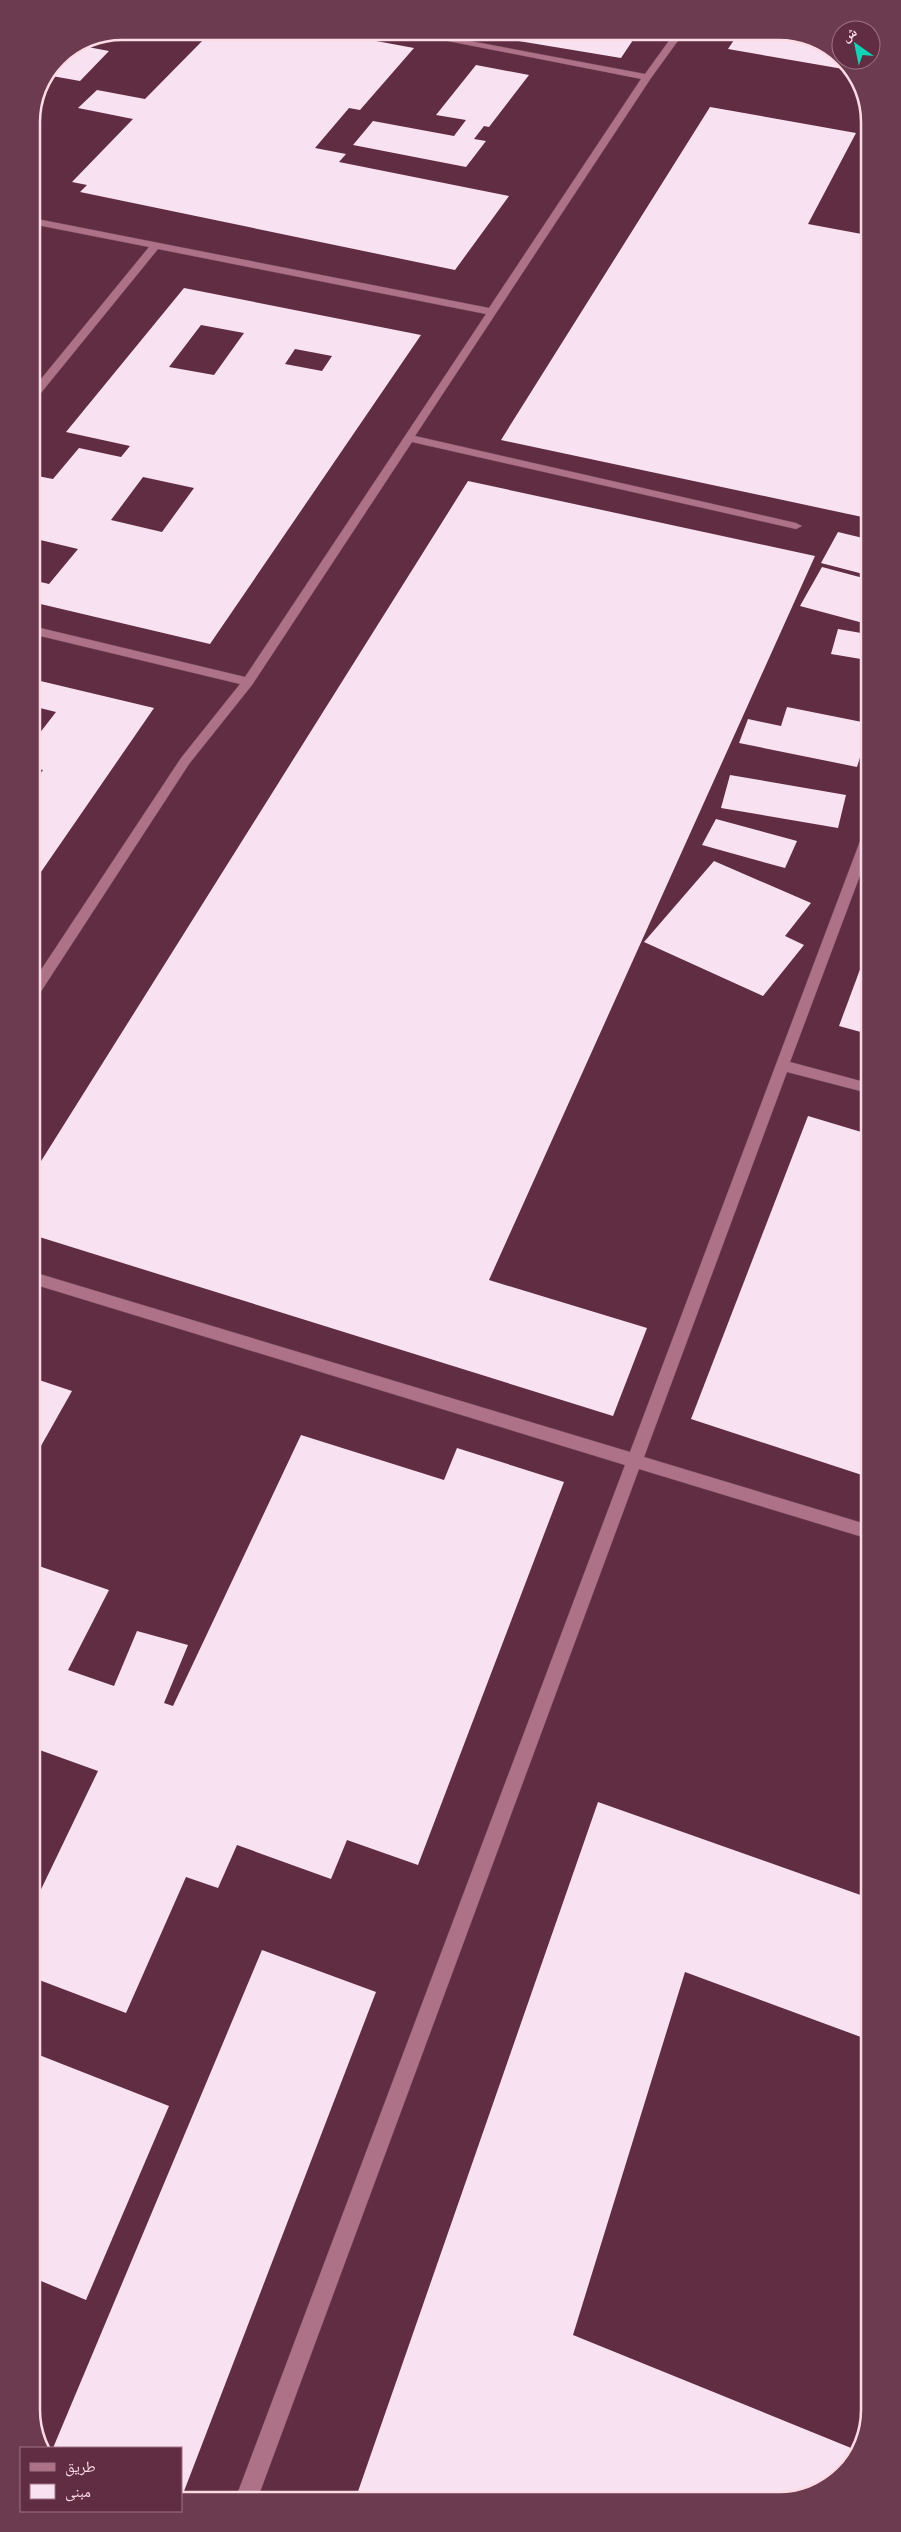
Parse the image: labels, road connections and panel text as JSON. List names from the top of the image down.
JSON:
{
  "legend": ["طريق", "مبنى"],
  "north": "top left"
}
